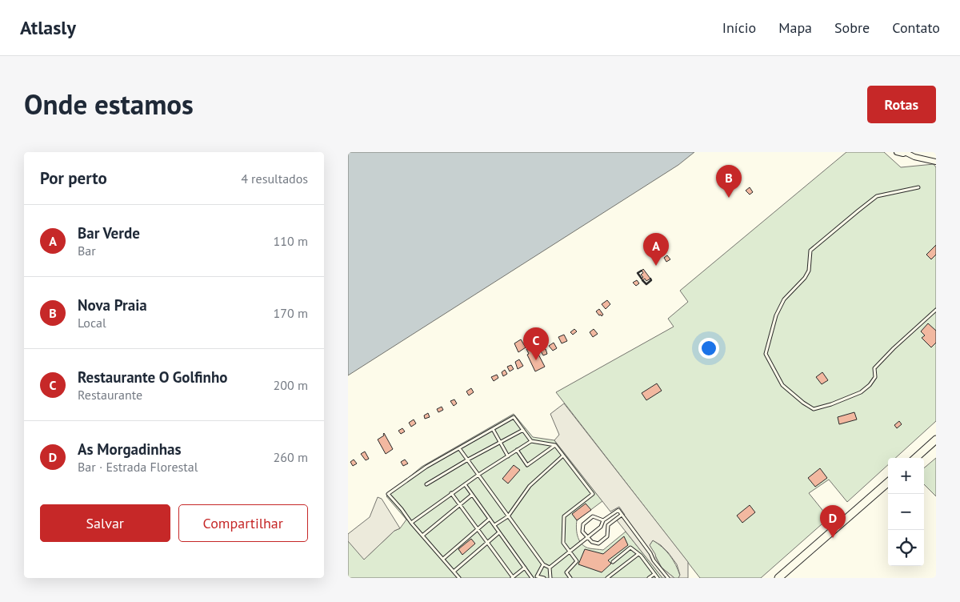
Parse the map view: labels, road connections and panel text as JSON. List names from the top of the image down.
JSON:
{
  "page": {
    "header": "Atlasly",
    "nav": [
      "Início",
      "Mapa",
      "Sobre",
      "Contato"
    ],
    "title": "Onde estamos",
    "buttons": [
      "Rotas",
      ["Salvar", "Compartilhar"]
    ],
    "heading": ["Por perto", "4 resultados"],
    "pins": [
      "B",
      "A",
      "C",
      "D"
    ],
    "list": [
      {
        "mark": "A",
        "name": "Bar Verde",
        "note": "Bar",
        "value": "110 m"
      },
      {
        "mark": "B",
        "name": "Nova Praia",
        "note": "Local",
        "value": "170 m"
      },
      {
        "mark": "C",
        "name": "Restaurante O Golfinho",
        "note": "Restaurante",
        "value": "200 m"
      },
      {
        "mark": "D",
        "name": "As Morgadinhas",
        "note": "Bar · Estrada Florestal",
        "value": "260 m"
      }
    ],
    "map_buttons": ["+", "−"]
  }
}
